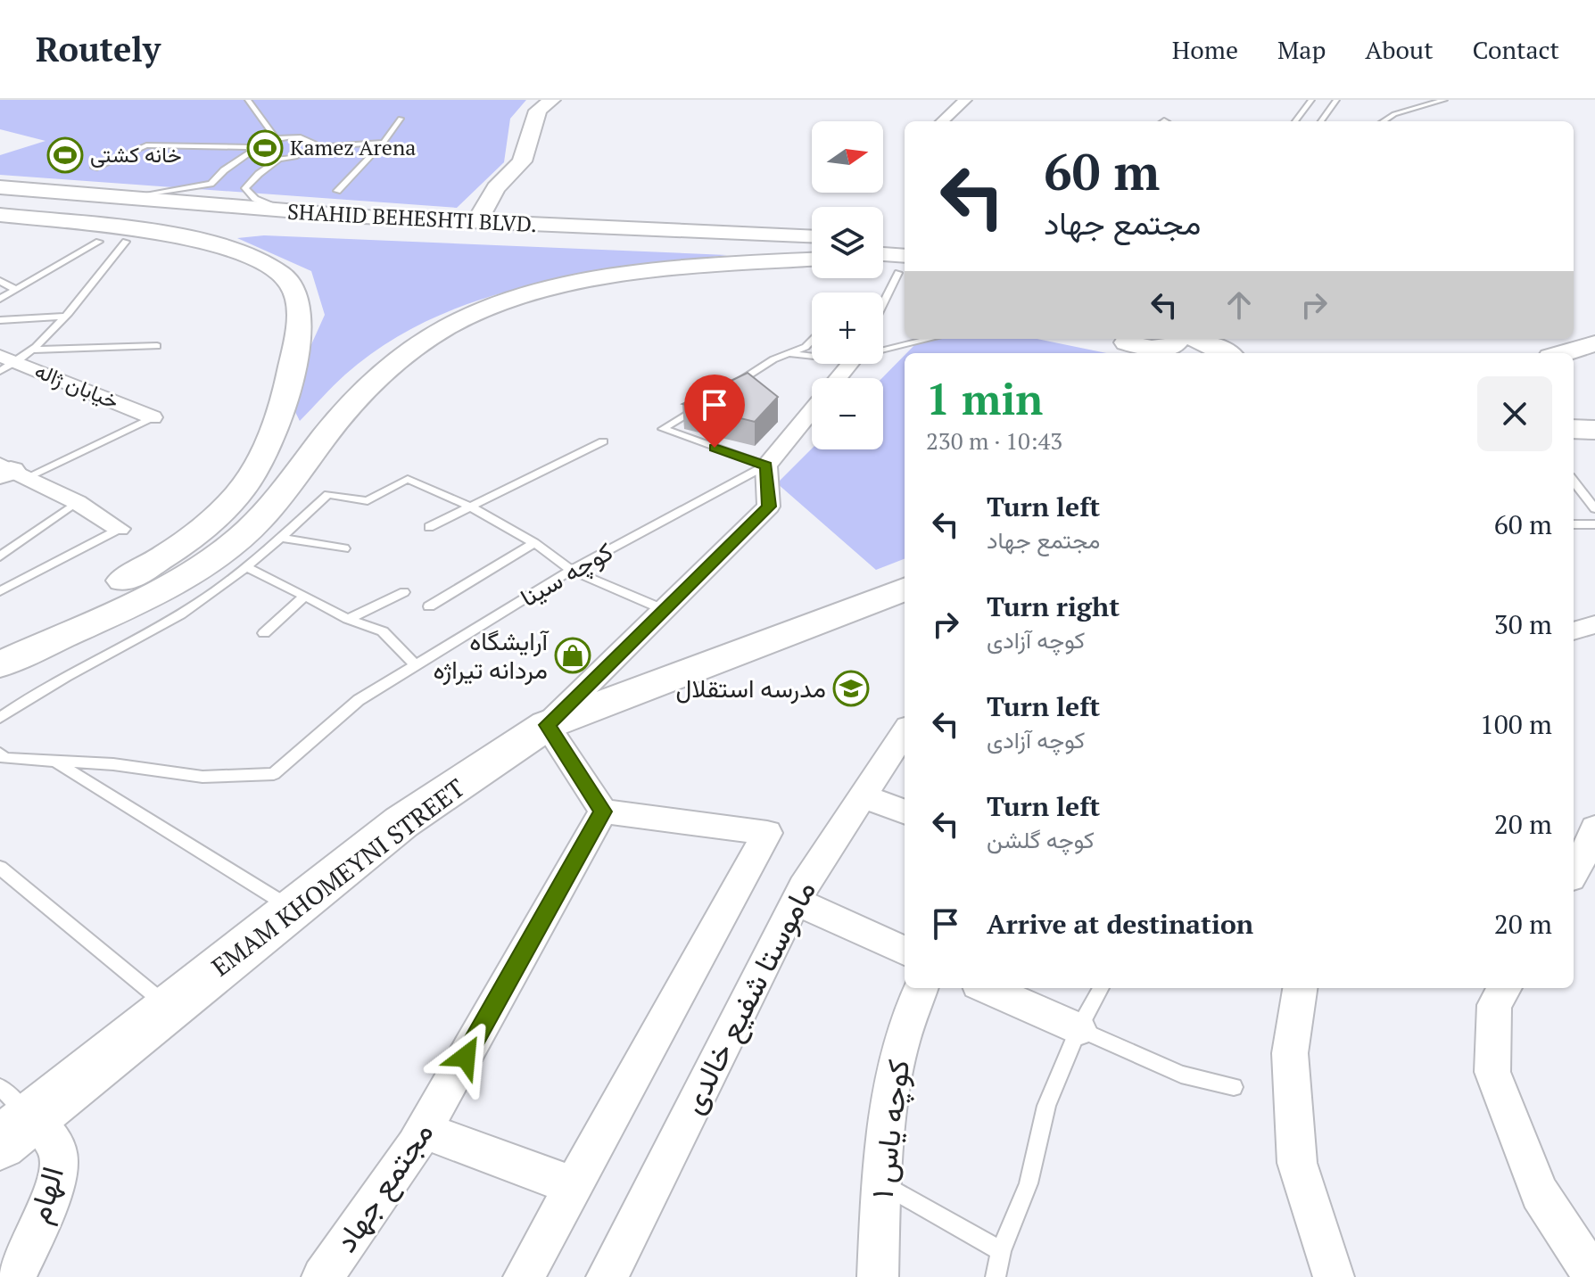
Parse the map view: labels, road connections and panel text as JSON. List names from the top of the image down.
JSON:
{
  "streets": {
    "main road": ["SHAHID BEHESHTI BLVD.", "EMAM KHOMEYNI STREET"],
    "street": [
      "خیابان ژاله",
      "ماموستا شفیع خالدی",
      "کوچه یاس ۱",
      "مجتمع جهاد",
      "الهام"
    ],
    "lane": ["کوچه سینا"]
  },
  "crossings": [
    ["EMAM KHOMEYNI STREET", "الهام"]
  ],
  "places": {
    "sports": ["Kamez Arena", "خانه کشتی"],
    "shop": ["آرایشگاه مردانه تیراژه"],
    "school or university": ["مدرسه استقلال"]
  },
  "north": "right",
  "page": {
    "header": "Routely",
    "nav": [
      "Home",
      "Map",
      "About",
      "Contact"
    ],
    "map_buttons": ["+", "−"],
    "turn": ["60 m", "مجتمع جهاد"],
    "heading": ["1 min", "230 m · 10:43"],
    "list": [
      {
        "name": "Turn left",
        "note": "مجتمع جهاد",
        "value": "60 m"
      },
      {
        "name": "Turn right",
        "note": "کوچه آزادی",
        "value": "30 m"
      },
      {
        "name": "Turn left",
        "note": "کوچه آزادی",
        "value": "100 m"
      },
      {
        "name": "Turn left",
        "note": "کوچه گلشن",
        "value": "20 m"
      },
      {
        "name": "Arrive at destination",
        "value": "20 m"
      }
    ]
  }
}
